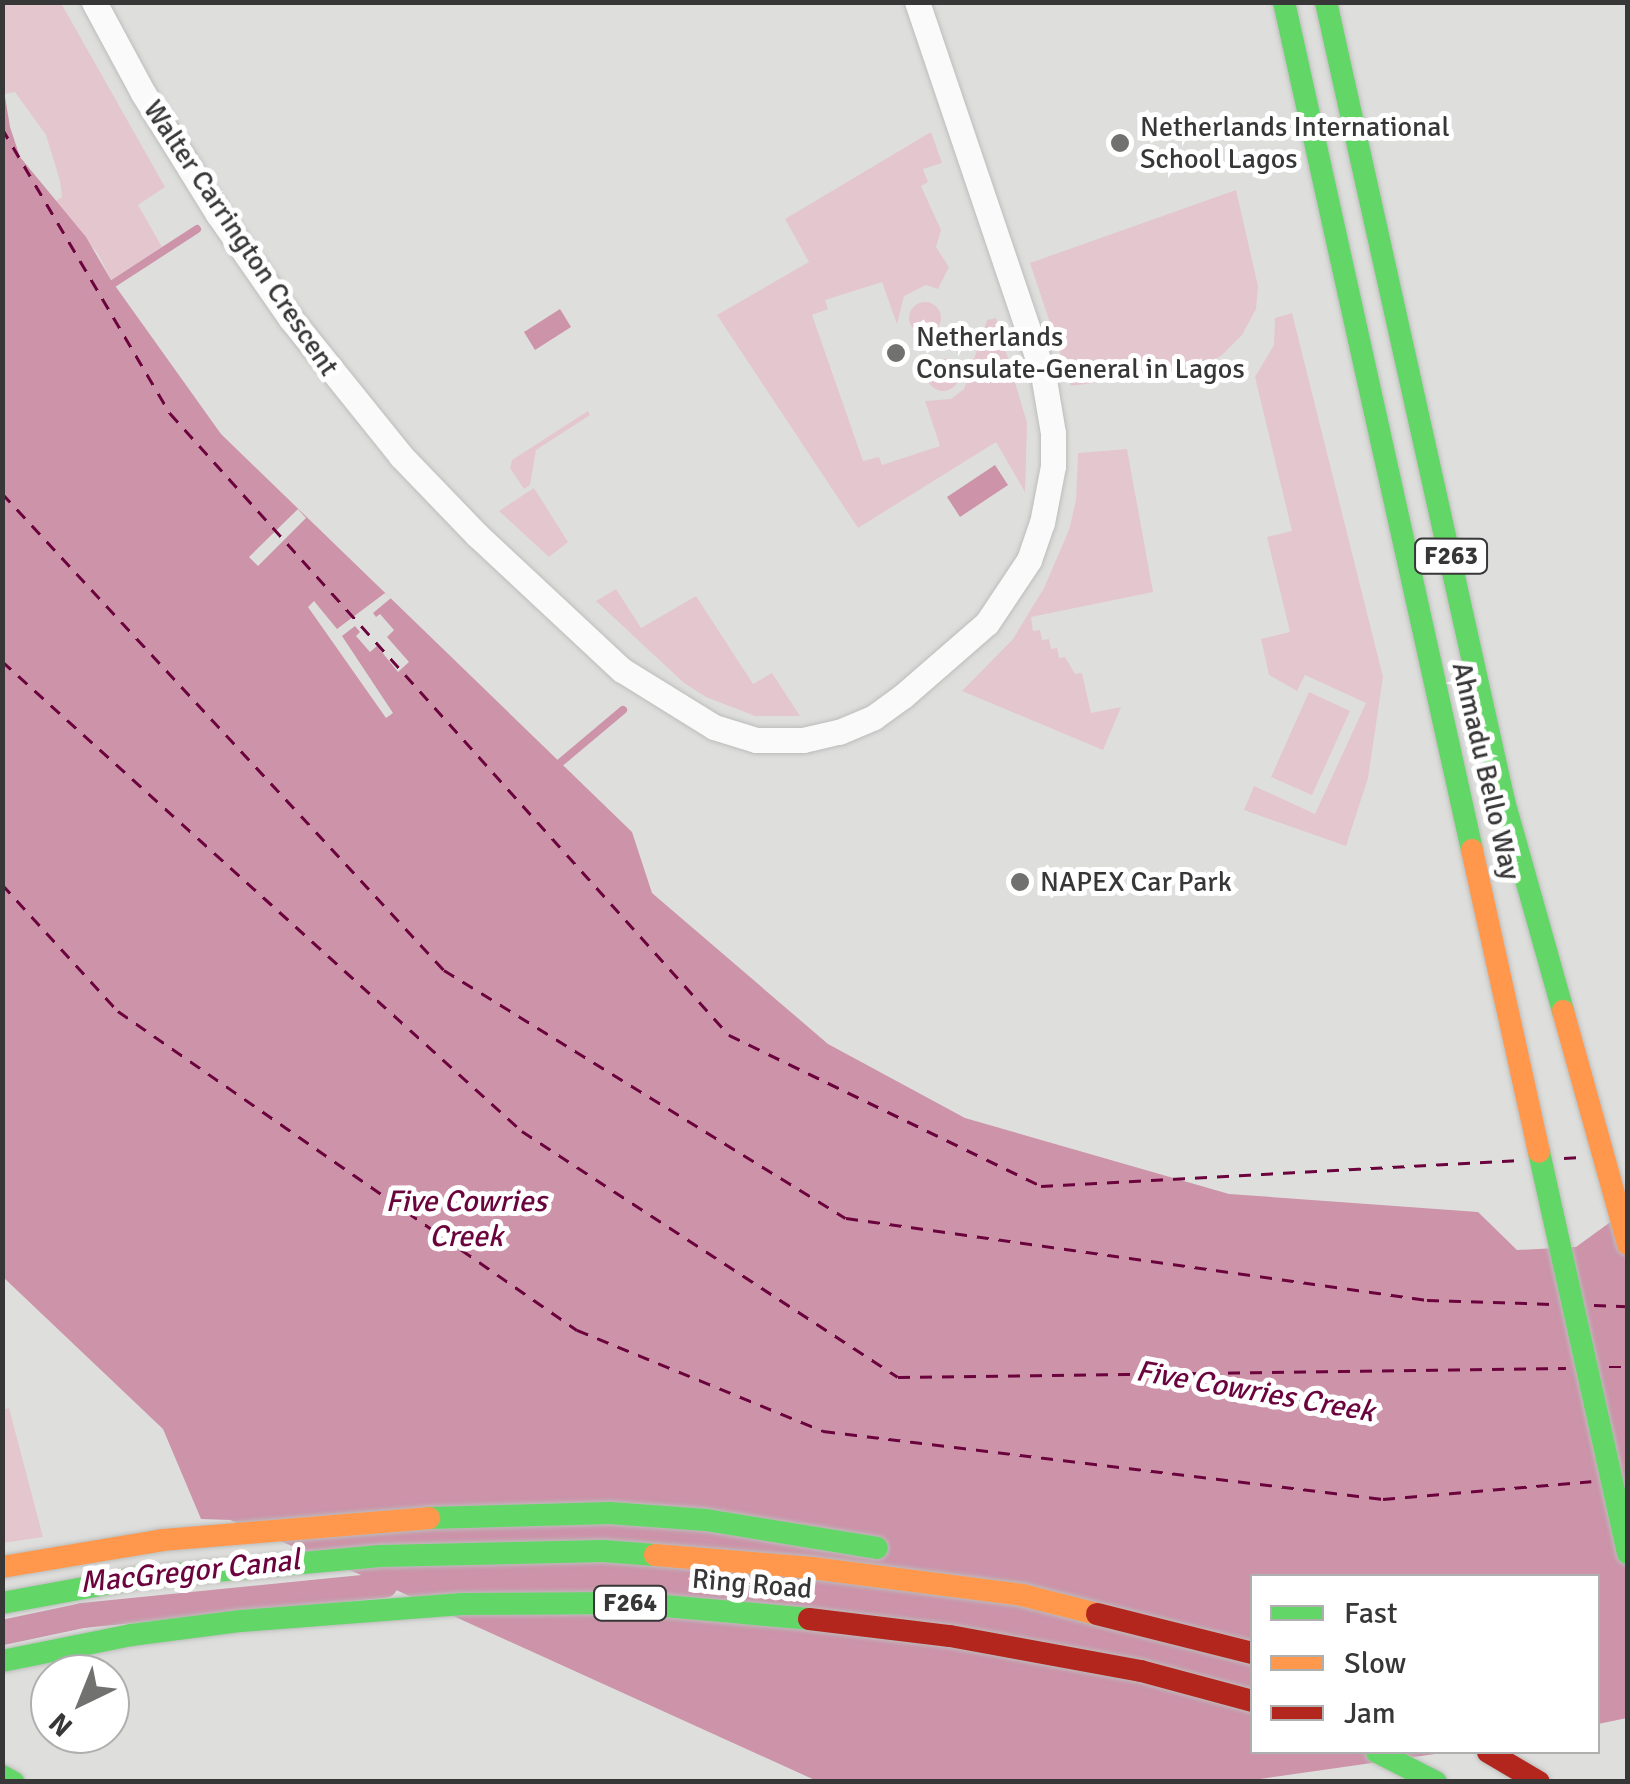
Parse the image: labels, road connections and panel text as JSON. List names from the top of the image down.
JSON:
{
  "streets": {
    "main road": [
      "F263",
      "Ahmadu Bello Way",
      "Ring Road",
      "F264"
    ],
    "street": ["Walter Carrington Crescent"]
  },
  "water": ["Five Cowries Creek", "MacGregor Canal"],
  "places": ["Netherlands International School Lagos", "Netherlands Consulate-General in Lagos", "NAPEX Car Park"],
  "legend": ["Fast", "Slow", "Jam"],
  "north": "bottom left"
}
